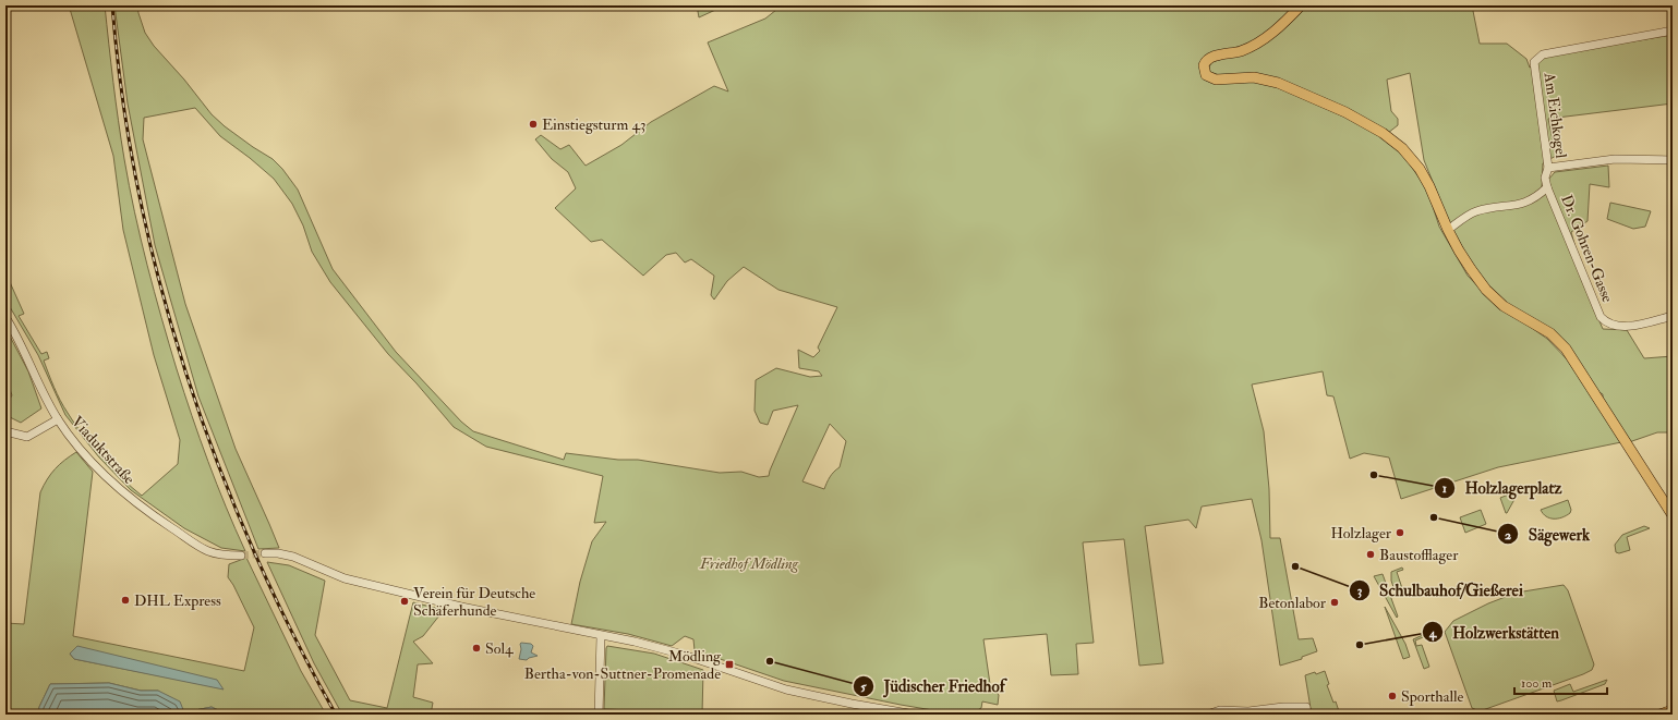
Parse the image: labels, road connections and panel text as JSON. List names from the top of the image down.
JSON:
{
  "streets": {
    "street": ["Am Eichkogel", "Dr. Gohren-Gasse", "Viaduktstraße"]
  },
  "crossings": [
    ["Am Eichkogel", "Dr. Gohren-Gasse"]
  ],
  "parks": ["Friedhof Mödling"],
  "places": {
    "other": [
      "Einstiegsturm 43",
      "Holzlagerplatz",
      "Sägewerk",
      "Holzlager",
      "Baustofflager",
      "Schulbauhof/Gießerei",
      "DHL Express",
      "Verein für Deutsche Schäferhunde",
      "Betonlabor",
      "Holzwerkstätten",
      "Sol4",
      "Jüdischer Friedhof",
      "Sporthalle"
    ],
    "transit": ["Mödling Bertha-von-Suttner-Promenade"]
  },
  "scale_bar": "100 m"
}
